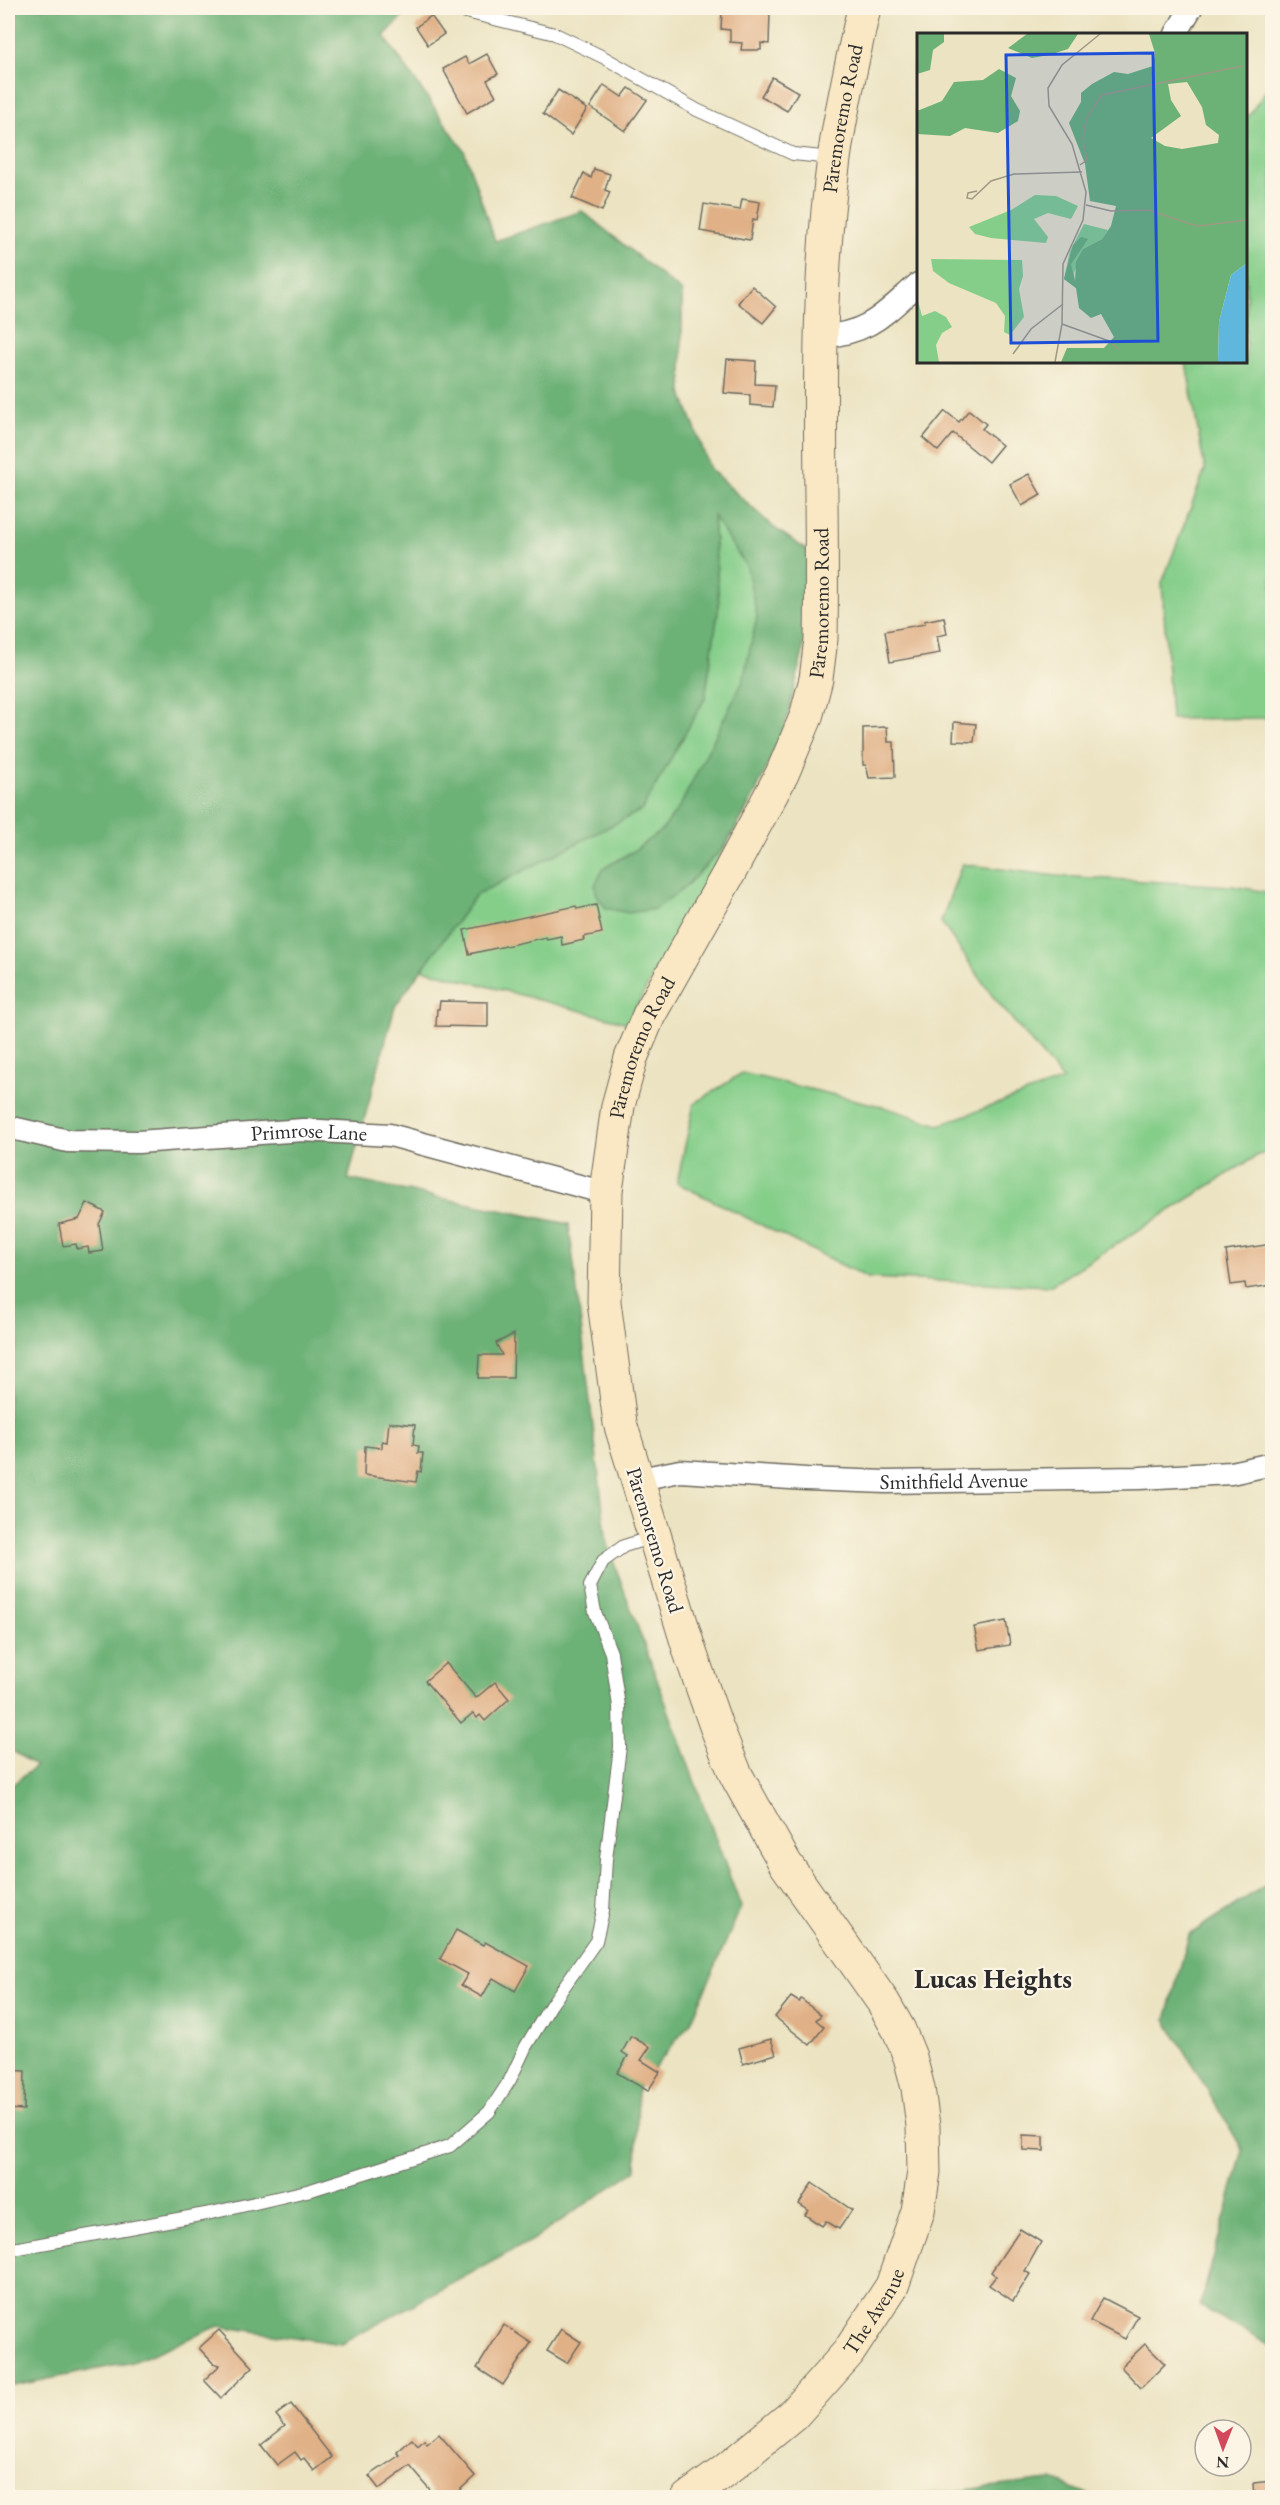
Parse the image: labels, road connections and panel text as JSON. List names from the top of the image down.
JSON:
{
  "streets": {
    "street": [
      "Pāremoremo Road",
      "Primrose Lane",
      "Smithfield Avenue",
      "The Avenue"
    ]
  },
  "crossings": [
    ["Pāremoremo Road", "Primrose Lane"],
    ["Pāremoremo Road", "Smithfield Avenue"],
    ["Pāremoremo Road", "The Avenue"]
  ],
  "districts": ["Lucas Heights"],
  "north": "bottom"
}
